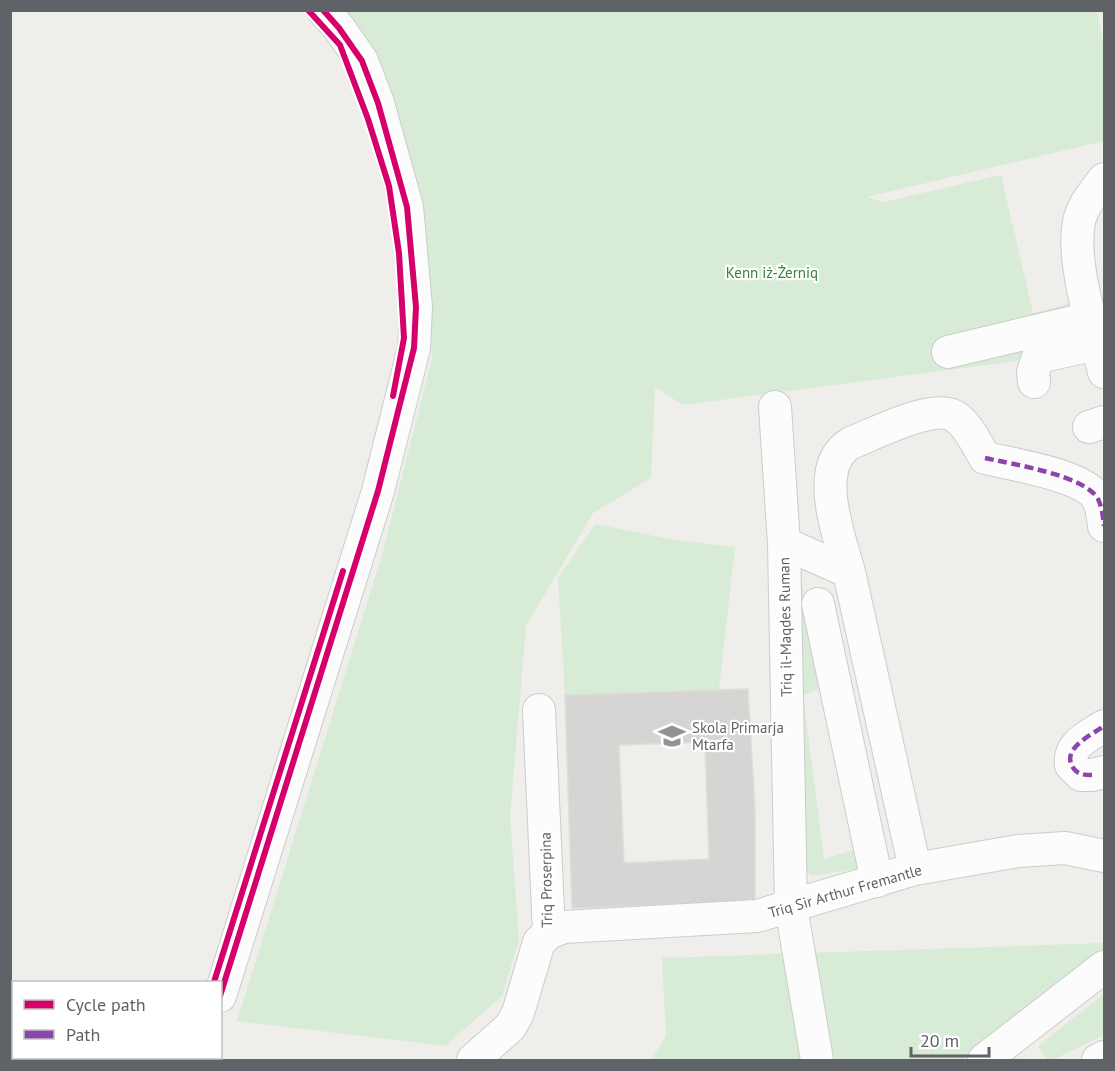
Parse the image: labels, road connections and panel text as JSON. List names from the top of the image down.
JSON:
{
  "streets": {
    "street": ["Triq il-Maqdes Ruman", "Triq Proserpina", "Triq Sir Arthur Fremantle"]
  },
  "crossings": [
    ["Triq il-Maqdes Ruman", "Triq Sir Arthur Fremantle"],
    ["Triq Proserpina", "Triq Sir Arthur Fremantle"]
  ],
  "parks": ["Kenn iż-Żerniq"],
  "places": {
    "school or university": ["Skola Primarja Mtarfa"]
  },
  "legend": ["Cycle path", "Path"],
  "scale_bar": "20 m"
}
